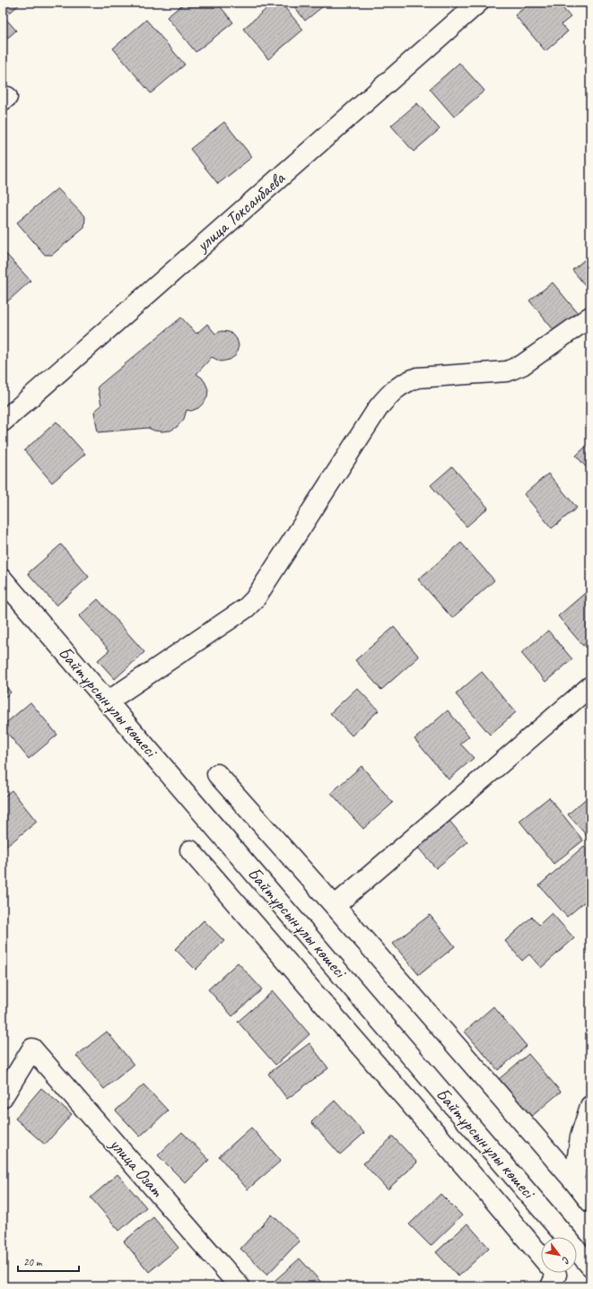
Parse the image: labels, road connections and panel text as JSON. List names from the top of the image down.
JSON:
{
  "streets": {
    "street": ["улица Токсанбаева", "Байтұрсынұлы көшесі", "улица Озат"]
  },
  "scale_bar": "20 m",
  "north": "bottom right"
}
